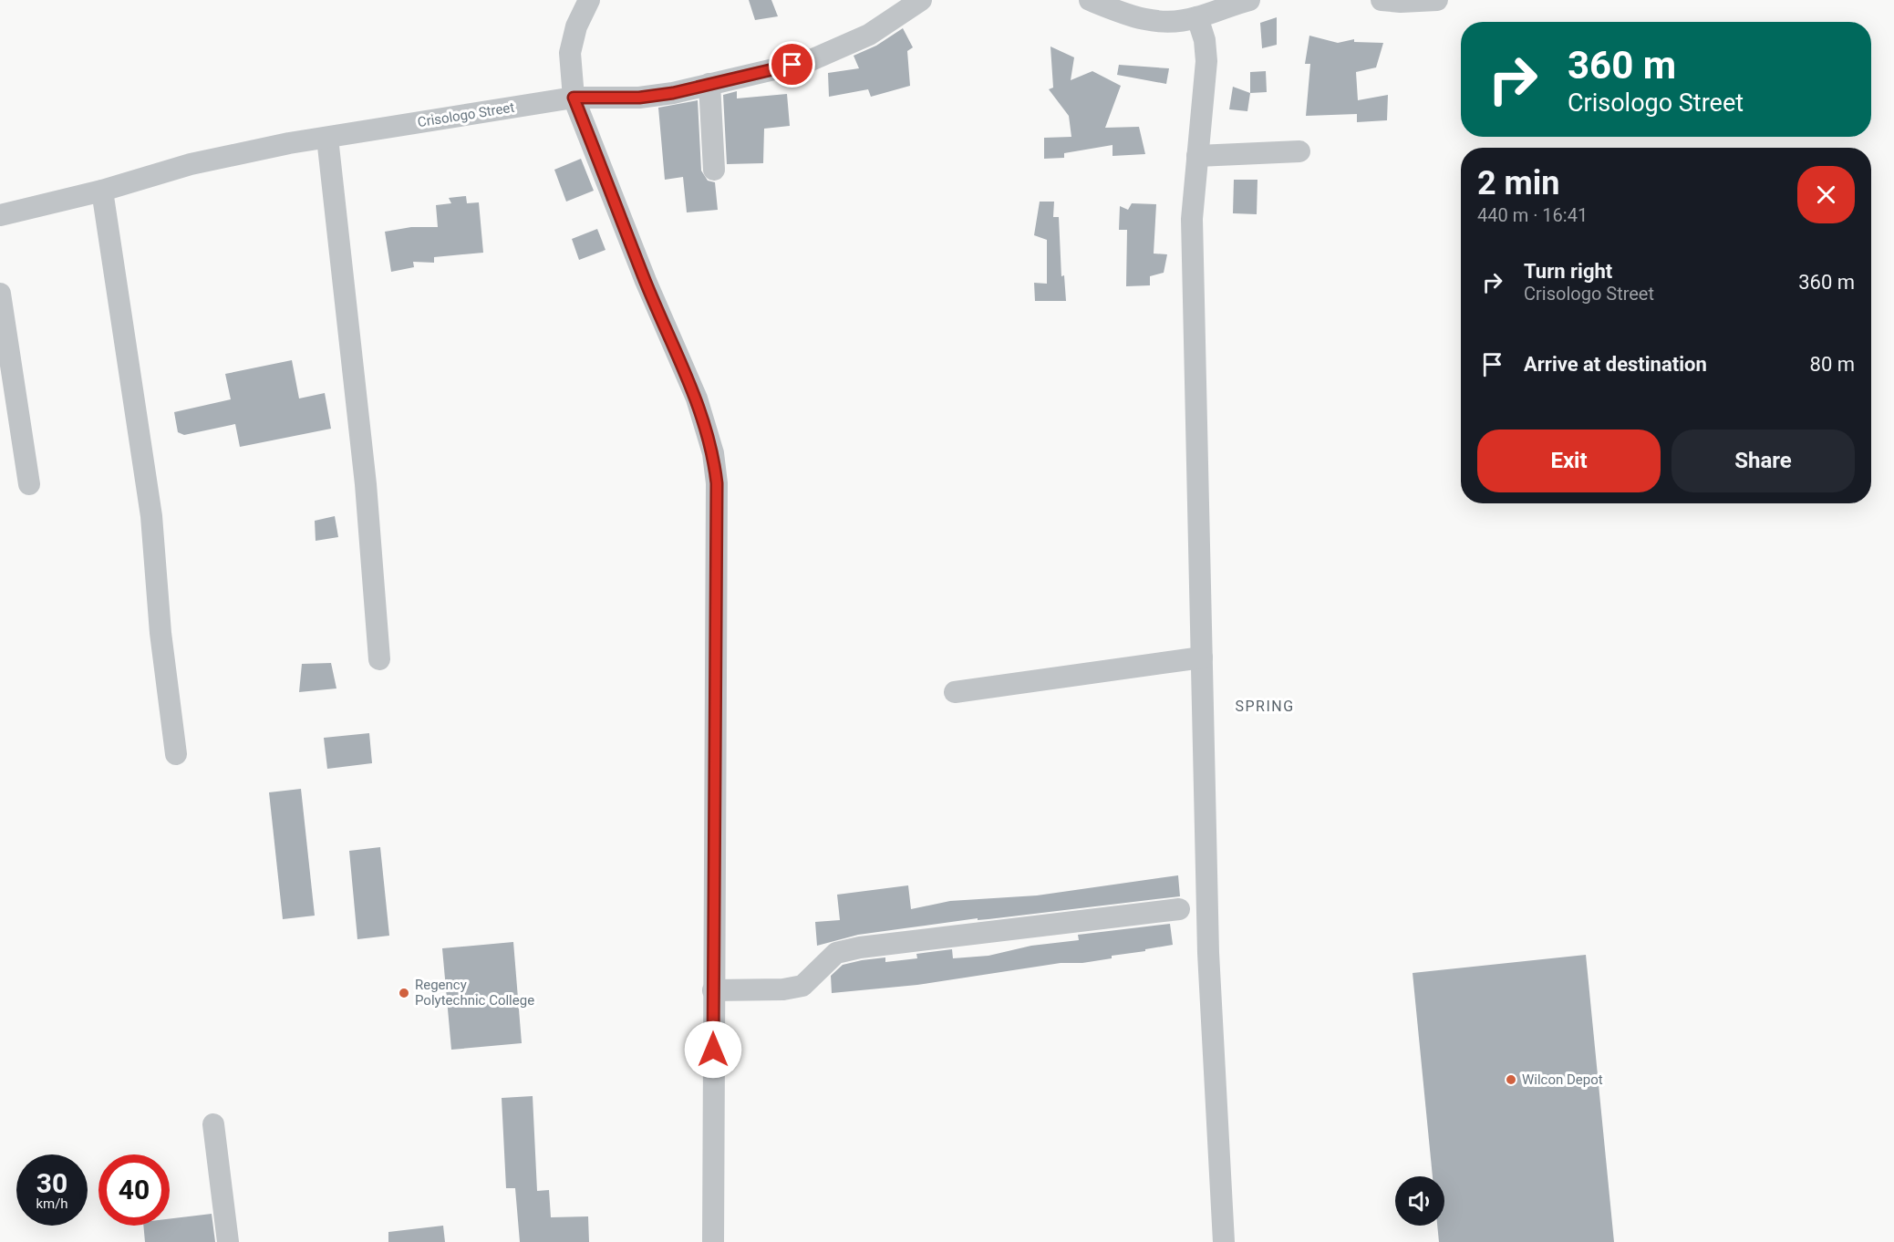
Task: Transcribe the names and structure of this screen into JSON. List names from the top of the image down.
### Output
{
  "streets": {
    "street": ["Crisologo Street"]
  },
  "districts": ["SPRING"],
  "places": ["Regency Polytechnic College", "Wilcon Depot"],
  "page": {
    "turn": ["360 m", "Crisologo Street"],
    "heading": ["2 min", "440 m · 16:41"],
    "list": [
      {
        "name": "Turn right",
        "note": "Crisologo Street",
        "value": "360 m"
      },
      {
        "name": "Arrive at destination",
        "value": "80 m"
      }
    ],
    "buttons": ["Exit", "Share"],
    "speed": "30 km/h",
    "limit": "40"
  }
}
